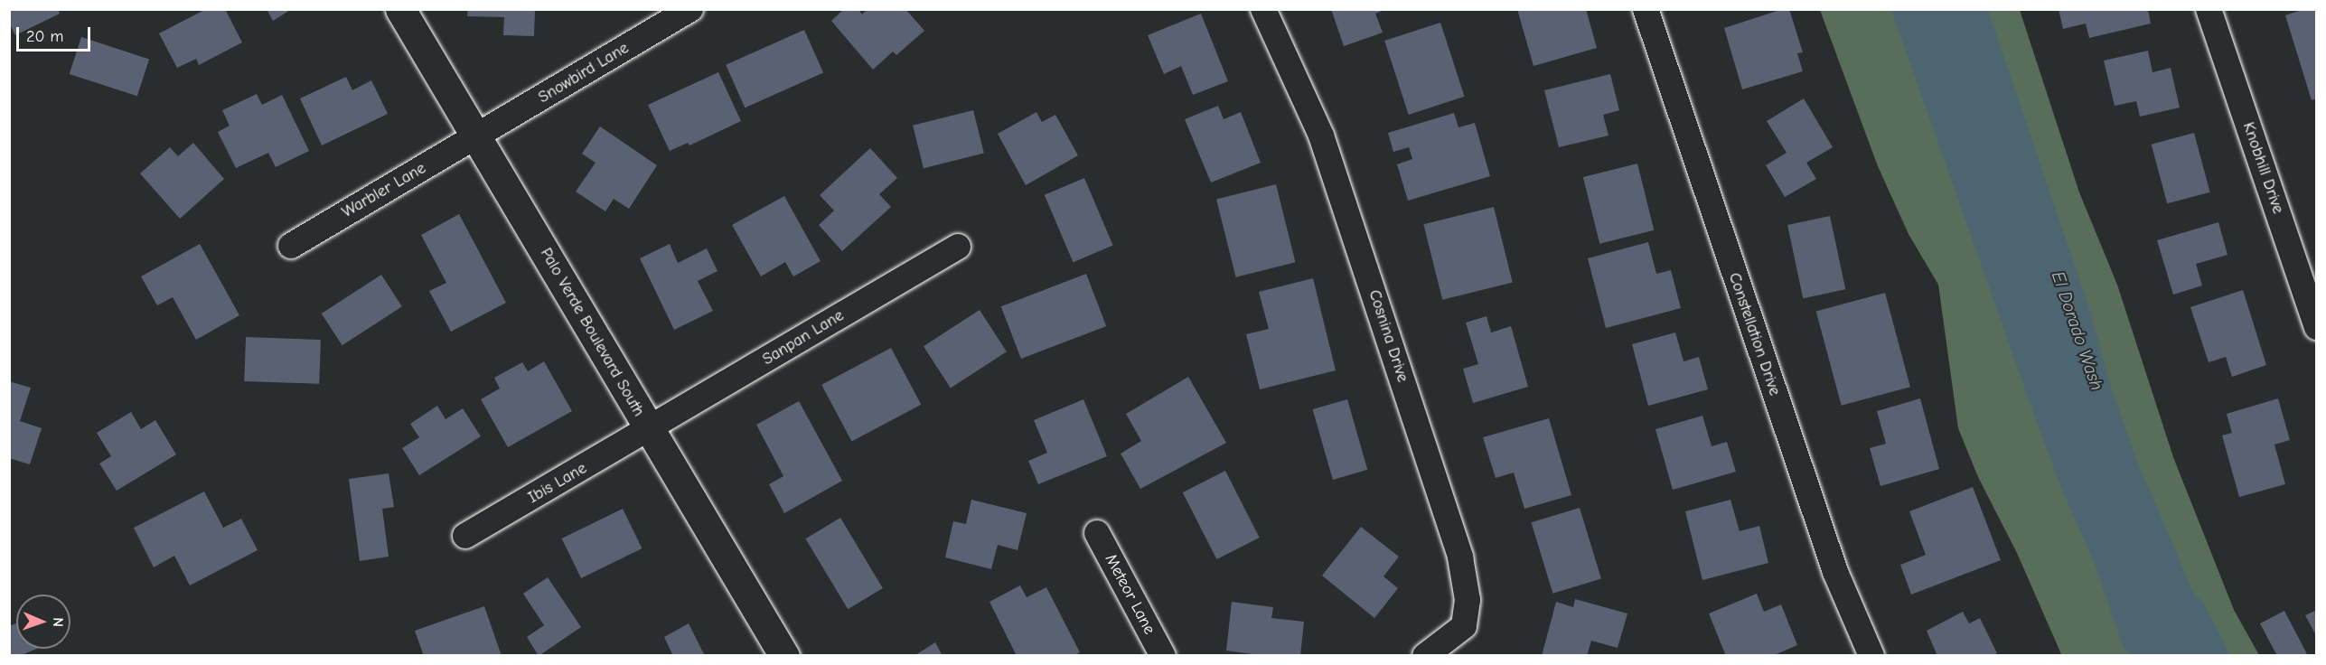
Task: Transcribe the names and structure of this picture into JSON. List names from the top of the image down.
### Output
{
  "streets": {
    "main road": ["Palo Verde Boulevard South"],
    "street": [
      "Snowbird Lane",
      "Knobhill Drive",
      "Warbler Lane",
      "Constellation Drive",
      "Cosnina Drive",
      "Sanpan Lane",
      "Ibis Lane",
      "Meteor Lane"
    ]
  },
  "crossings": [
    ["Snowbird Lane", "Warbler Lane"],
    ["Snowbird Lane", "Palo Verde Boulevard South"],
    ["Warbler Lane", "Palo Verde Boulevard South"],
    ["Palo Verde Boulevard South", "Sanpan Lane"],
    ["Palo Verde Boulevard South", "Ibis Lane"],
    ["Sanpan Lane", "Ibis Lane"]
  ],
  "water": ["El Dorado Wash"],
  "scale_bar": "20 m",
  "north": "right"
}
